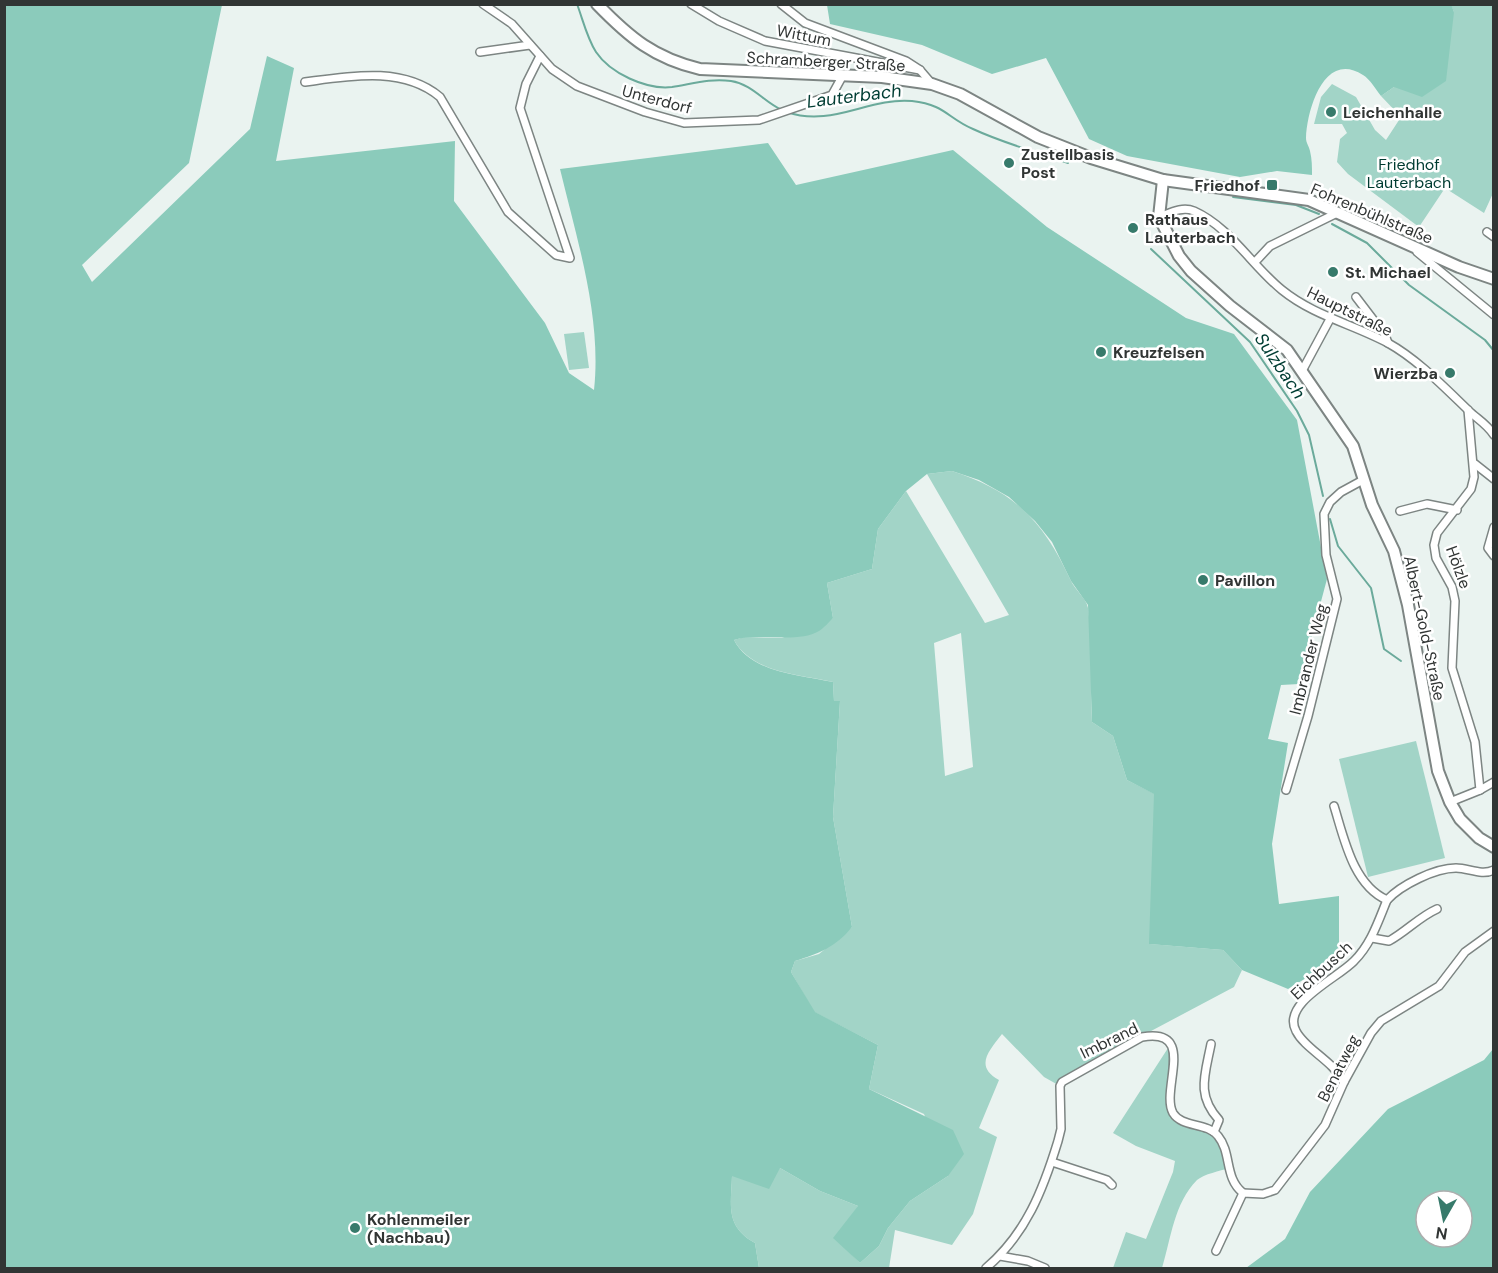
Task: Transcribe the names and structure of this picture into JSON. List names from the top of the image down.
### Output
{
  "streets": {
    "main road": ["Schramberger Straße", "Fohrenbühlstraße", "Albert-Gold-Straße"],
    "street": [
      "Wittum",
      "Unterdorf",
      "Hauptstraße",
      "Hölzle",
      "Imbrander Weg",
      "Eichbusch",
      "Imbrand",
      "Benatweg"
    ]
  },
  "crossings": [
    ["Schramberger Straße", "Unterdorf"],
    ["Schramberger Straße", "Fohrenbühlstraße"],
    ["Schramberger Straße", "Albert-Gold-Straße"],
    ["Fohrenbühlstraße", "Albert-Gold-Straße"],
    ["Hauptstraße", "Hölzle"],
    ["Hauptstraße", "Albert-Gold-Straße"],
    ["Albert-Gold-Straße", "Imbrander Weg"],
    ["Eichbusch", "Benatweg"]
  ],
  "water": ["Lauterbach", "Sulzbach"],
  "parks": ["Friedhof Lauterbach"],
  "places": {
    "other": [
      "Leichenhalle",
      "Zustellbasis Post",
      "Rathaus Lauterbach",
      "St. Michael",
      "Kreuzfelsen",
      "Wierzba",
      "Pavillon",
      "Kohlenmeiler (Nachbau)"
    ],
    "transit": ["Friedhof"]
  },
  "north": "bottom"
}
